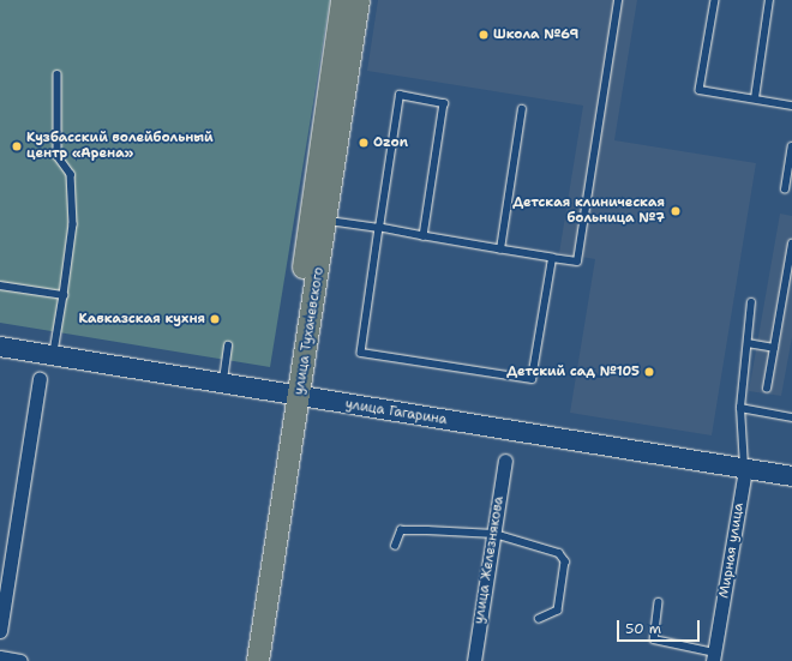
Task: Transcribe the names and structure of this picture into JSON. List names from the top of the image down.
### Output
{
  "streets": {
    "main road": ["улица Тухачевского"],
    "street": ["улица Гагарина", "Мирная улица", "улица Железнякова"]
  },
  "crossings": [
    ["улица Тухачевского", "улица Гагарина"],
    ["улица Гагарина", "Мирная улица"]
  ],
  "places": [
    "Школа №69",
    "Ozon",
    "Кузбасский волейбольный центр «Арена»",
    "Детская клиническая больница №7",
    "Кавказская кухня",
    "Детский сад №105"
  ],
  "scale_bar": "50 m"
}
